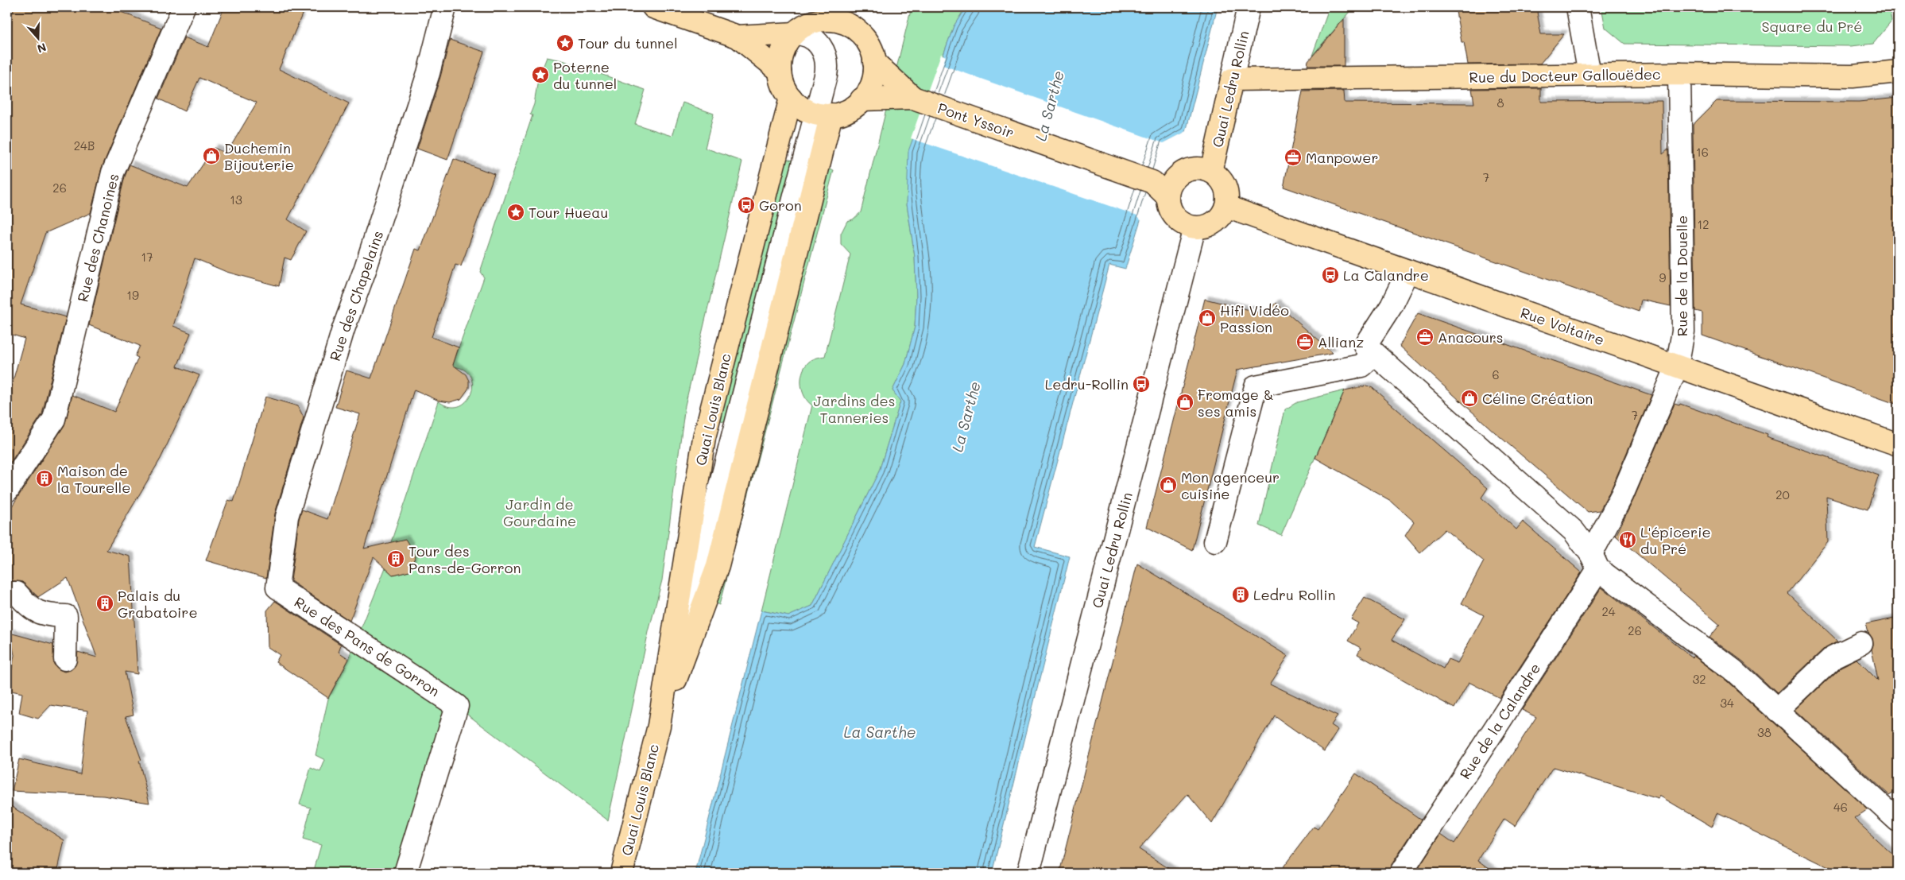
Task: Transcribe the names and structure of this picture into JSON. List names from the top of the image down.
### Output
{
  "streets": {
    "main road": [
      "Rue du Docteur Gallouëdec",
      "Quai Ledru Rollin",
      "Pont Yssoir",
      "Rue Voltaire",
      "Quai Louis Blanc"
    ],
    "street": [
      "Rue des Chanoines",
      "Rue de la Douelle",
      "Rue des Chapelains",
      "Rue des Pans de Gorron",
      "Rue de la Calandre"
    ]
  },
  "crossings": [
    ["Rue du Docteur Gallouëdec", "Quai Ledru Rollin"],
    ["Rue du Docteur Gallouëdec", "Rue de la Douelle"],
    ["Quai Ledru Rollin", "Pont Yssoir"],
    ["Quai Ledru Rollin", "Rue Voltaire"],
    ["Pont Yssoir", "Rue Voltaire"],
    ["Rue de la Douelle", "Rue Voltaire"],
    ["Rue de la Douelle", "Rue de la Calandre"],
    ["Rue des Chapelains", "Rue des Pans de Gorron"]
  ],
  "water": ["La Sarthe"],
  "parks": ["Square du Pré", "Jardins des Tanneries", "Jardin de Gourdaine"],
  "places": {
    "place": ["Tour du tunnel", "Poterne du tunnel", "Tour Hueau"],
    "shop": [
      "Duchemin Bijouterie",
      "Hifi Vidéo Passion",
      "Céline Création",
      "Fromage & ses amis",
      "Mon agenceur cuisine"
    ],
    "office": ["Manpower", "Anacours", "Allianz"],
    "bus stop": ["Goron", "La Calandre", "Ledru-Rollin"],
    "building": [
      "Maison de la Tourelle",
      "Tour des Pans-de-Gorron",
      "Ledru Rollin",
      "Palais du Grabatoire"
    ],
    "restaurant": ["L'épicerie du Pré"]
  },
  "house_numbers": [
    "8",
    "24B",
    "16",
    "7",
    "26",
    "13",
    "12",
    "17",
    "9",
    "19",
    "6",
    "7",
    "20",
    "24",
    "26",
    "32",
    "34",
    "38",
    "46"
  ],
  "north": "bottom"
}
